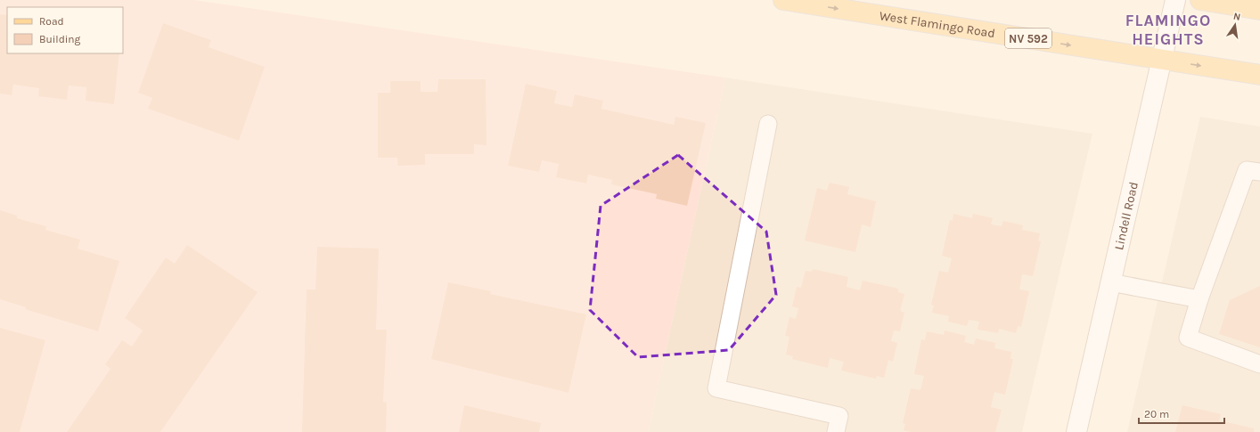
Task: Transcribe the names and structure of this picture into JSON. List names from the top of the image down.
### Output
{
  "streets": {
    "main road": ["West Flamingo Road", "NV 592"],
    "street": ["Lindell Road"]
  },
  "crossings": [
    ["West Flamingo Road", "Lindell Road"]
  ],
  "one_way": ["West Flamingo Road"],
  "districts": ["FLAMINGO HEIGHTS"],
  "legend": ["Road", "Building"],
  "scale_bar": "20 m",
  "north": "top"
}
